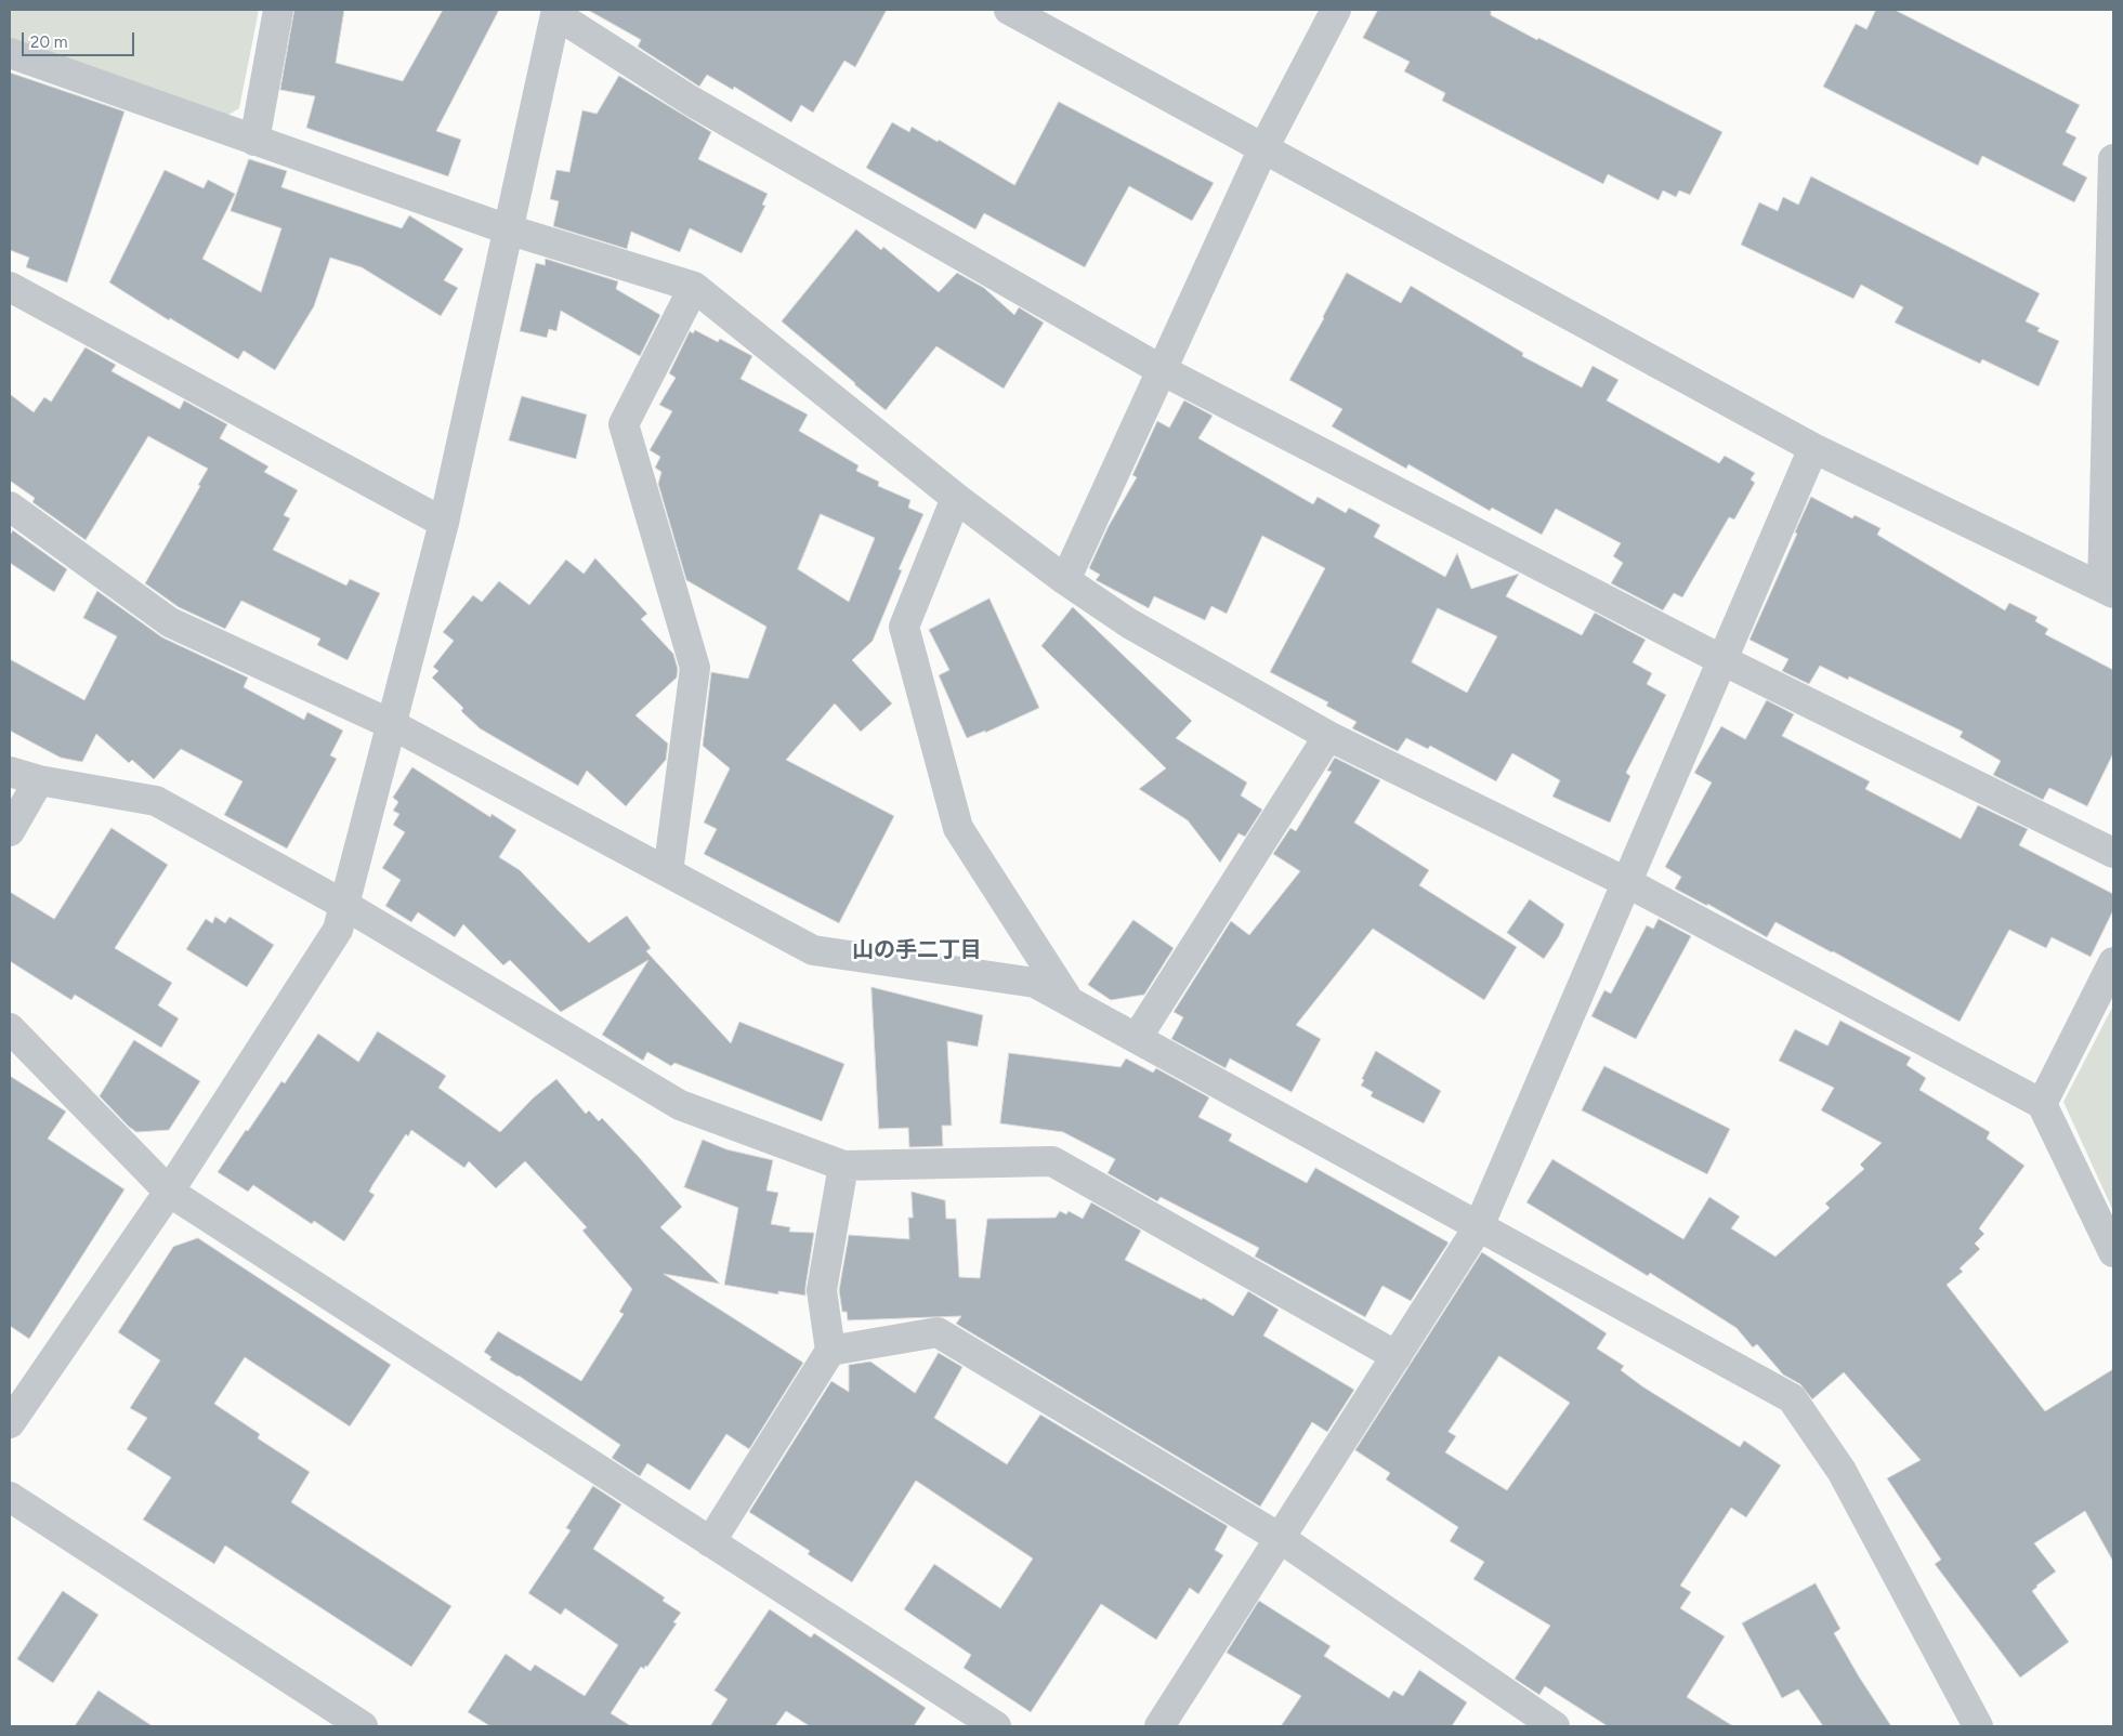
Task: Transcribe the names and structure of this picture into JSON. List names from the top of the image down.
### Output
{
  "districts": ["山の手二丁目"],
  "scale_bar": "20 m"
}
